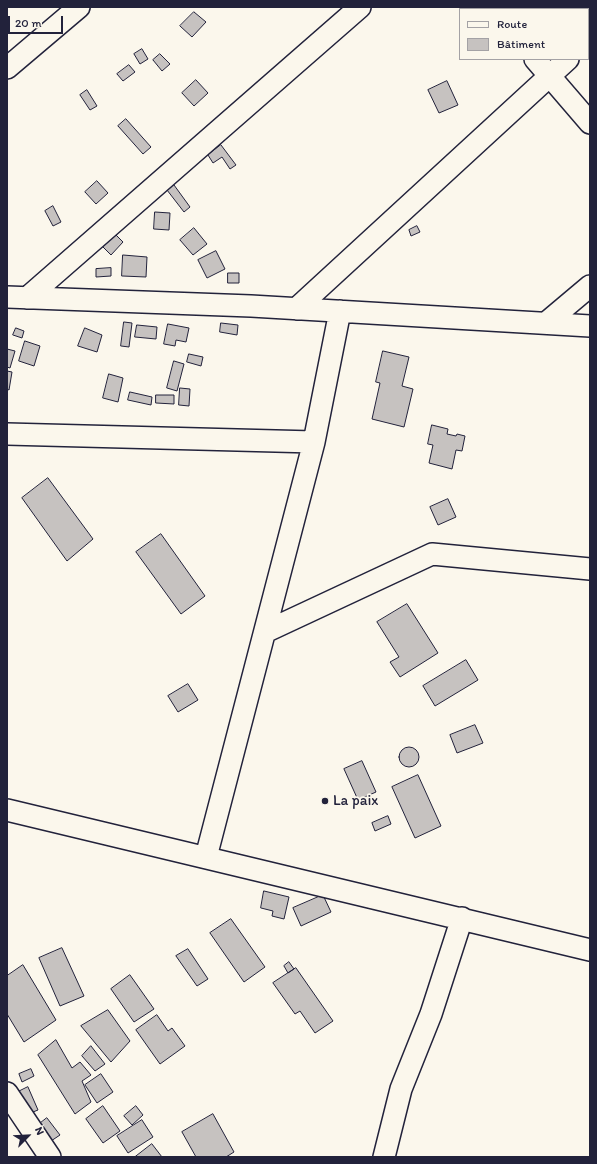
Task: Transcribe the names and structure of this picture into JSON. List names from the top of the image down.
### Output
{
  "places": ["La paix"],
  "legend": ["Route", "Bâtiment"],
  "scale_bar": "20 m",
  "north": "top right"
}
